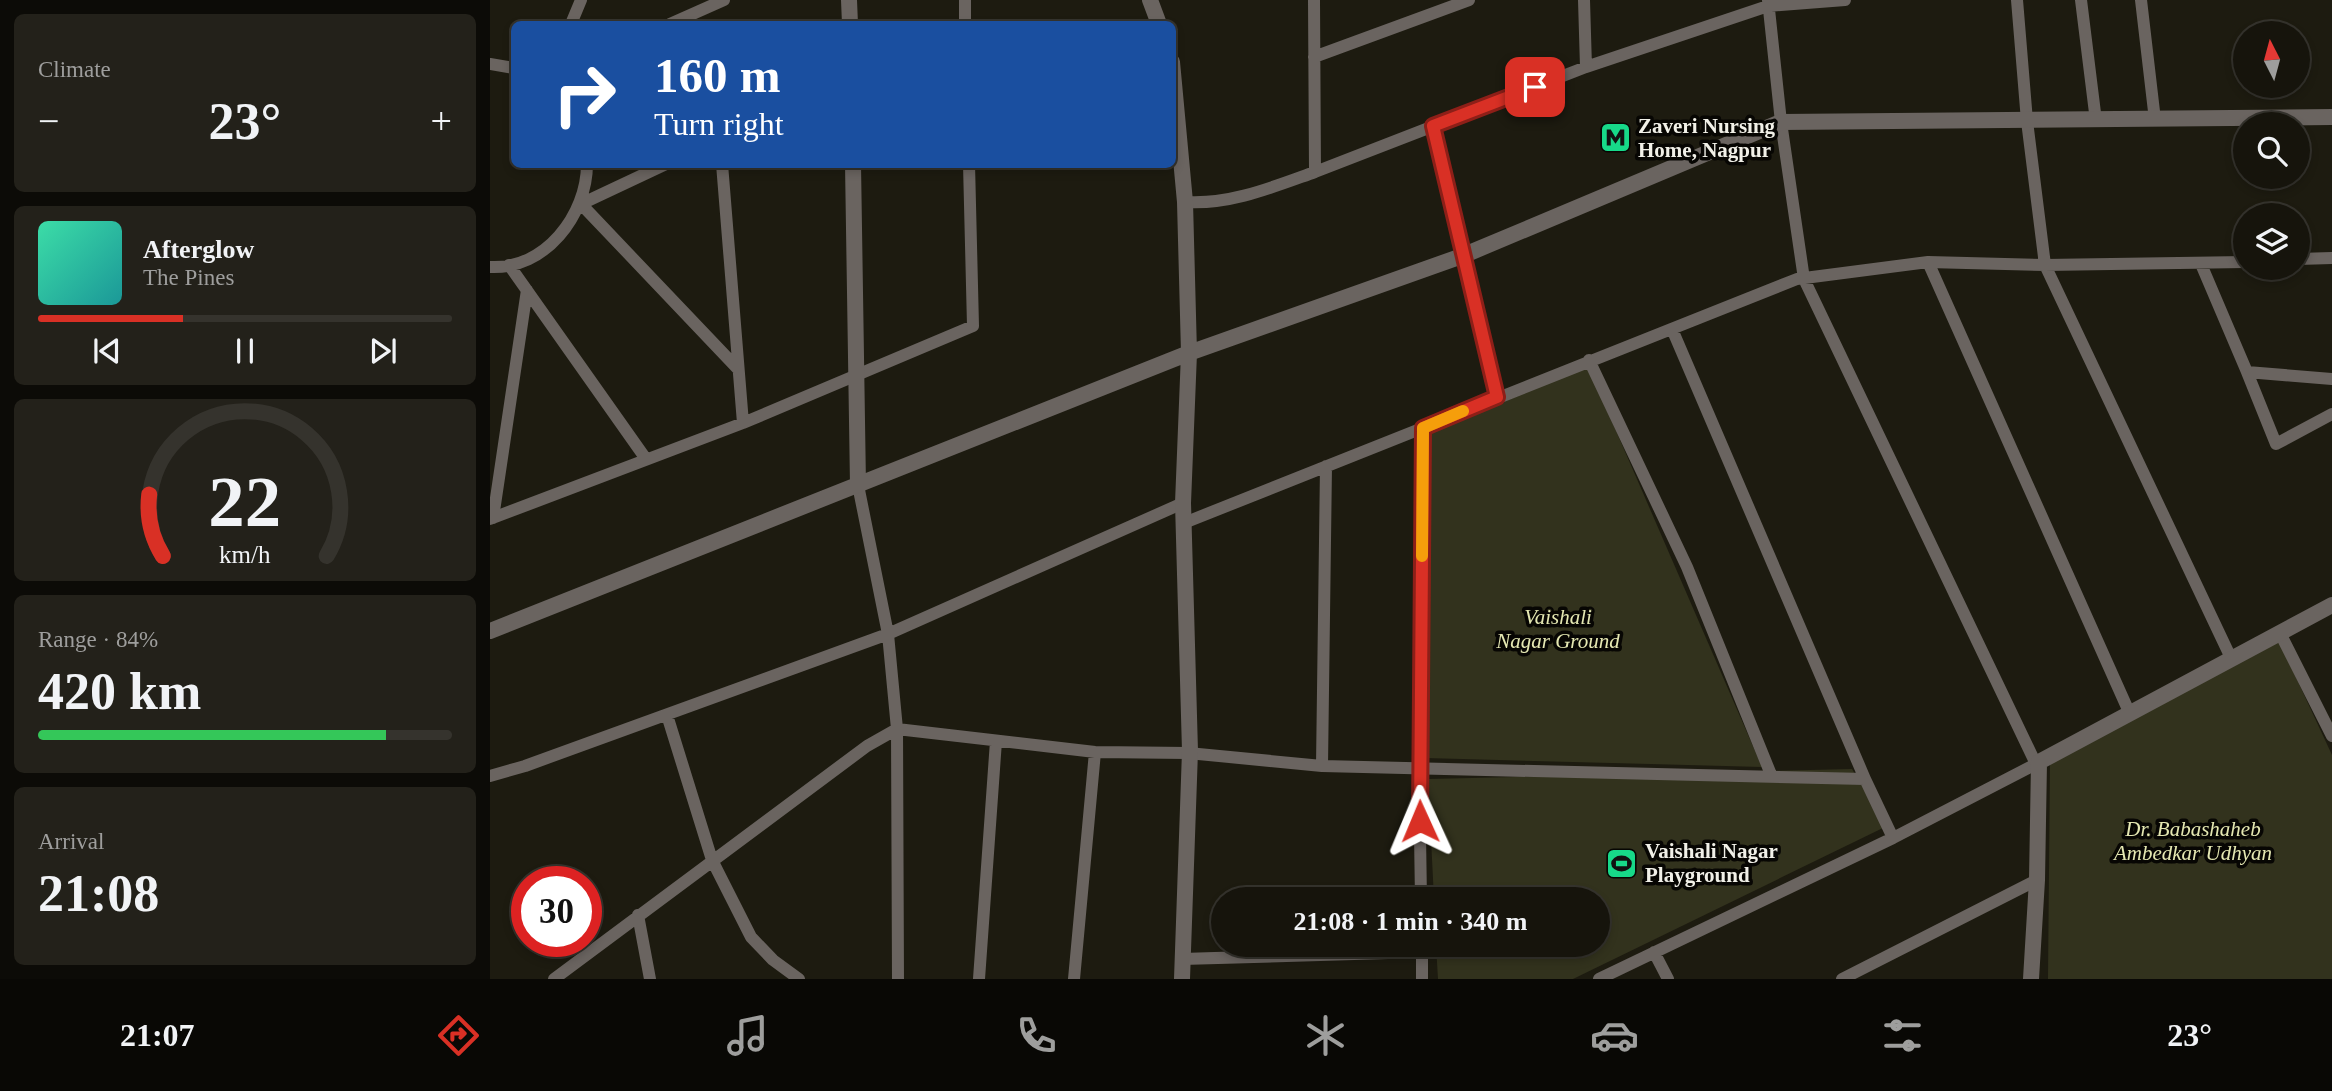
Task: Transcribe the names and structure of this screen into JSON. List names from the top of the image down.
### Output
{
  "parks": ["Vaishali Nagar Ground", "Dr. Babashaheb Ambedkar Udhyan"],
  "places": {
    "metro station": ["Zaveri Nursing Home, Nagpur"],
    "sports": ["Vaishali Nagar Playground"]
  },
  "north": "top",
  "page": {
    "tile": [
      "Climate",
      ["Range · 84%", "420 km"],
      ["Arrival", "21:08"]
    ],
    "turn": ["160 m", "Turn right"],
    "heat": ["−", "23°", "+"],
    "song": ["Afterglow", "The Pines"],
    "limit": "30",
    "trip": "21:08 · 1 min · 340 m",
    "tabs": ["21:07", "23°"],
    "gauge": ["22", "km/h"]
  }
}
